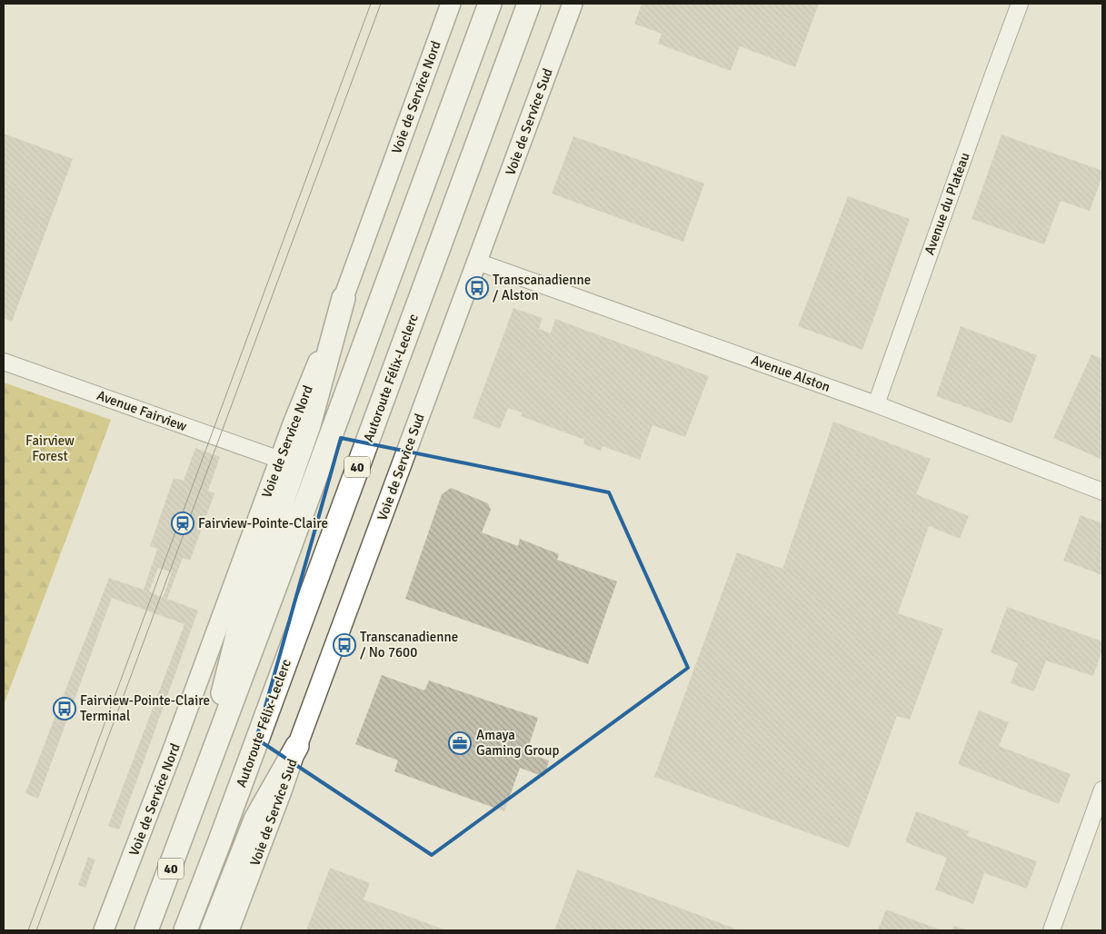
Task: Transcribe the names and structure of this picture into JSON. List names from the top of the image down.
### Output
{
  "streets": {
    "highway": ["Autoroute Félix-Leclerc", "40"],
    "main road": ["Voie de Service Nord", "Voie de Service Sud"],
    "street": ["Avenue du Plateau", "Avenue Alston", "Avenue Fairview"]
  },
  "crossings": [
    ["Voie de Service Nord", "Avenue Fairview"],
    ["Voie de Service Sud", "Avenue Alston"],
    ["Avenue du Plateau", "Avenue Alston"]
  ],
  "parks": ["Fairview Forest"],
  "places": {
    "bus stop": ["Transcanadienne / Alston", "Transcanadienne / No 7600", "Fairview-Pointe-Claire Terminal"],
    "station": ["Fairview-Pointe-Claire"],
    "office": ["Amaya Gaming Group"]
  }
}
